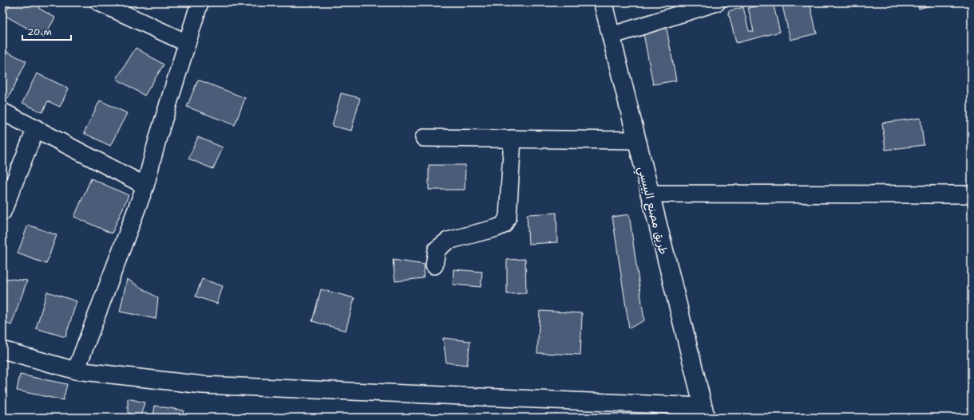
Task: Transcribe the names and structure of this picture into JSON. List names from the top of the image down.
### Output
{
  "streets": {
    "main road": ["طريق مصنع البيبسي"]
  },
  "scale_bar": "20 m"
}
